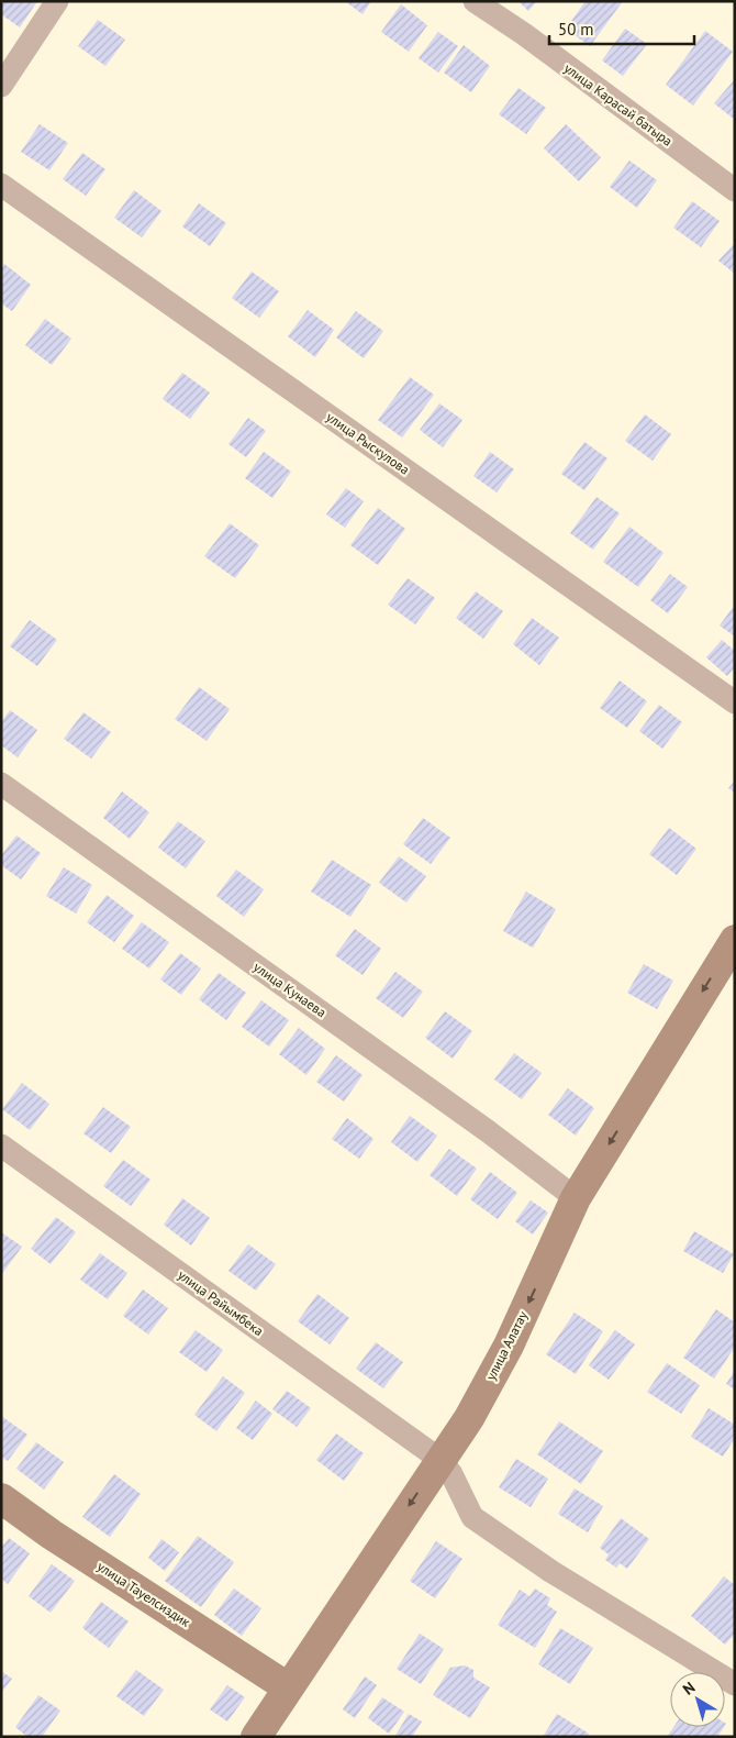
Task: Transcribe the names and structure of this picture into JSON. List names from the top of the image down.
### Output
{
  "streets": {
    "street": [
      "улица Карасай батыра",
      "улица Рыскулова",
      "улица Кунаева",
      "улица Райымбека",
      "улица Алатау",
      "улица Тауелсиздик"
    ]
  },
  "crossings": [
    ["улица Кунаева", "улица Алатау"],
    ["улица Райымбека", "улица Алатау"],
    ["улица Алатау", "улица Тауелсиздик"]
  ],
  "one_way": ["улица Алатау"],
  "scale_bar": "50 m",
  "north": "top left"
}
